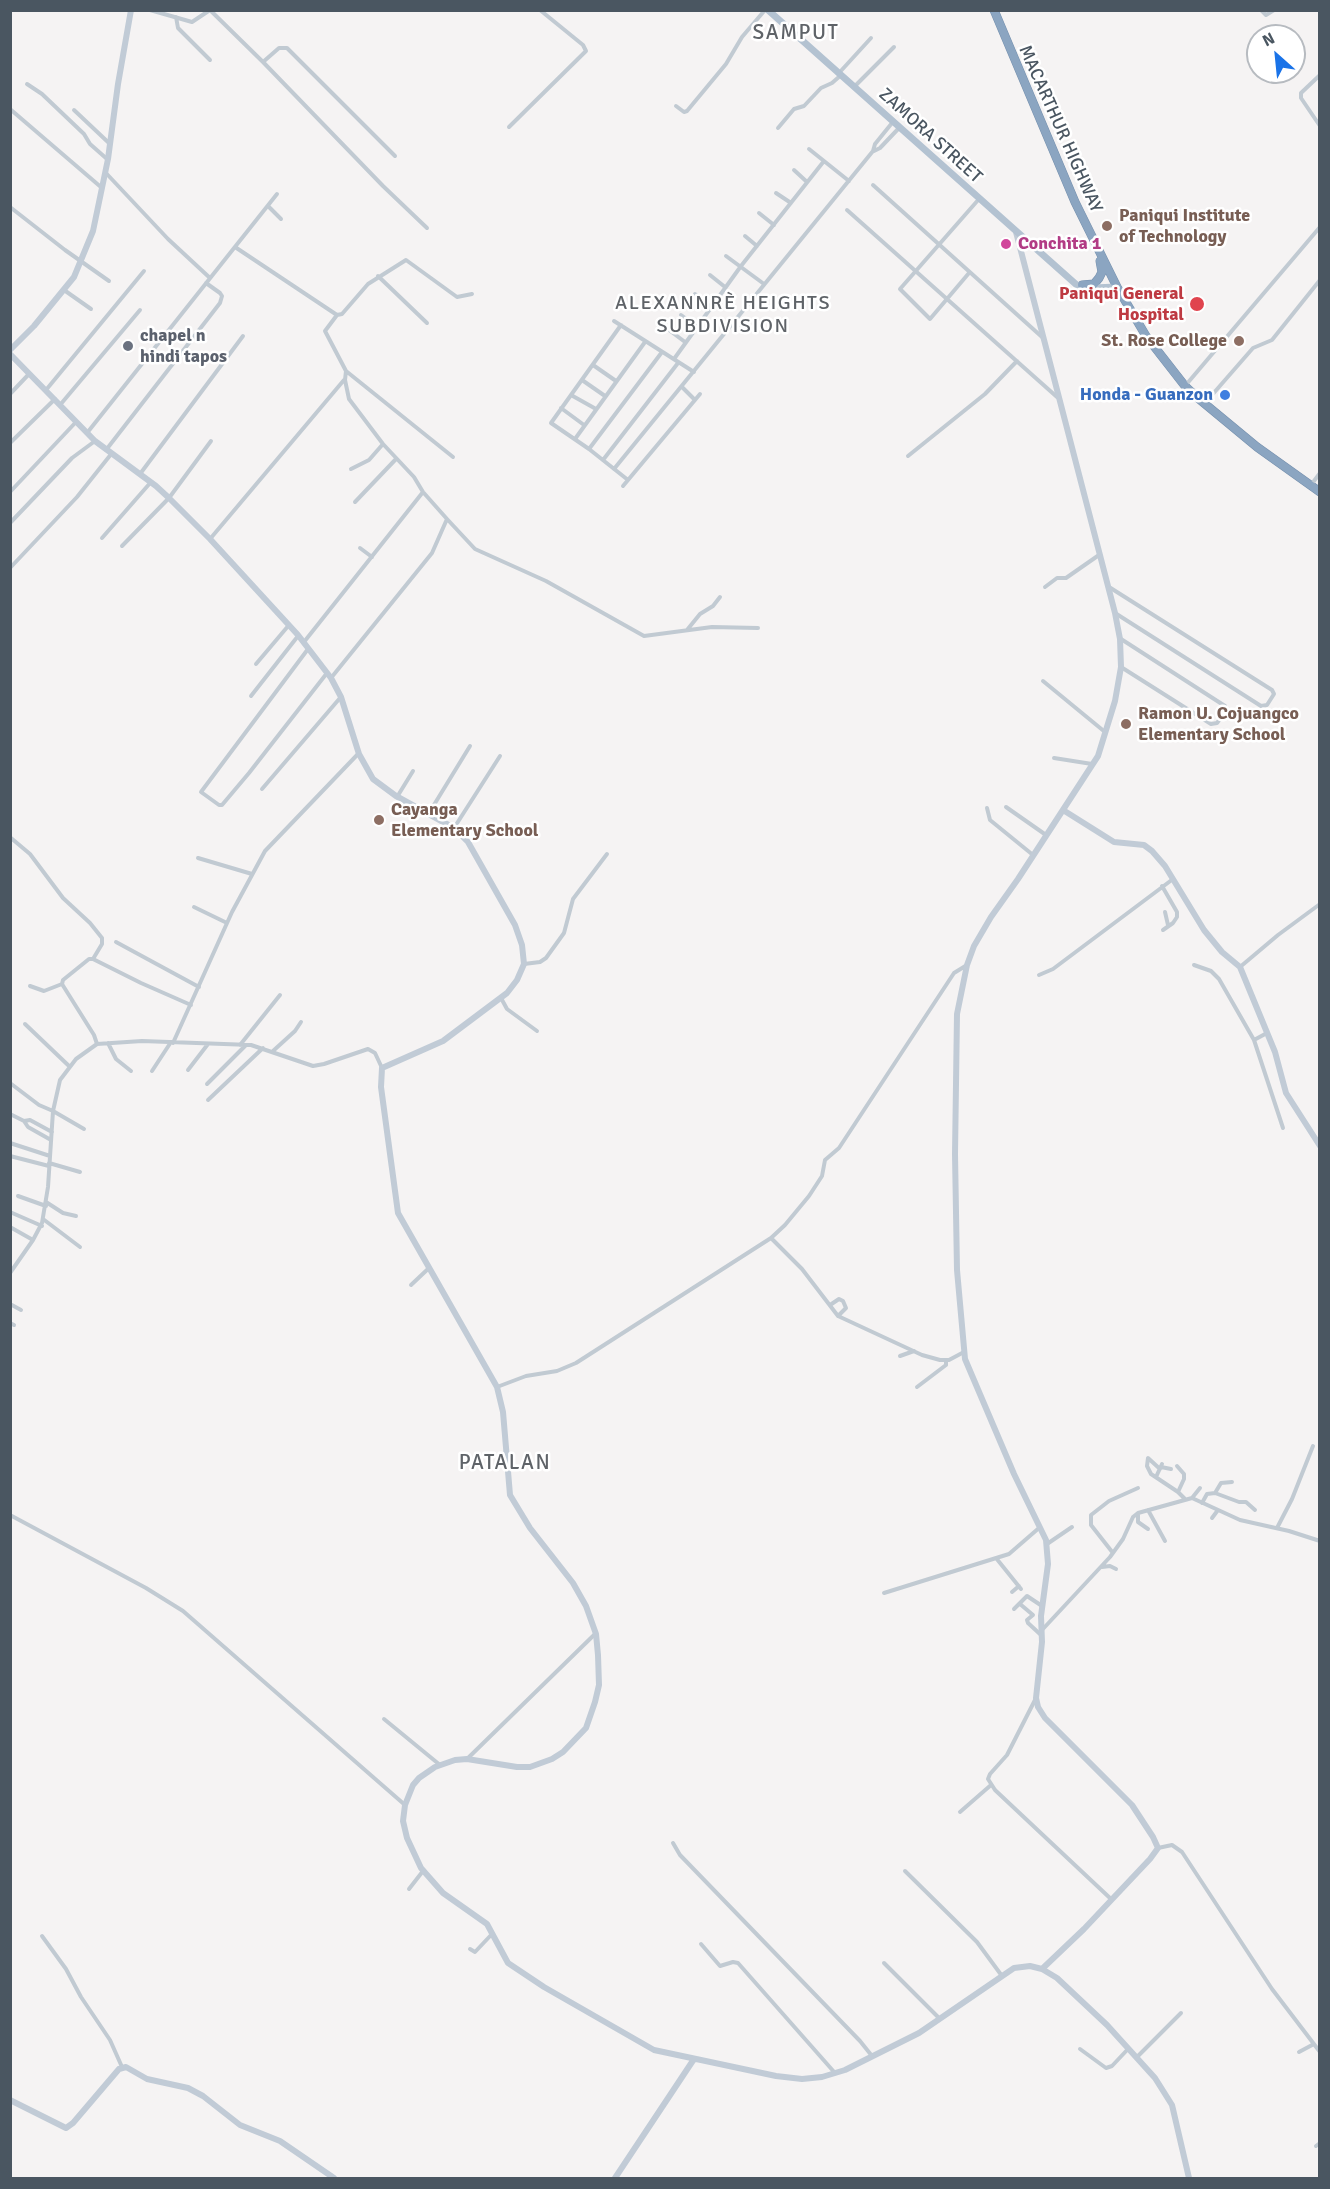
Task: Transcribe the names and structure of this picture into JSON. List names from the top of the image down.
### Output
{
  "streets": {
    "highway": ["MACARTHUR HIGHWAY"],
    "main road": ["ZAMORA STREET"]
  },
  "crossings": [
    ["MACARTHUR HIGHWAY", "ZAMORA STREET"]
  ],
  "districts": ["SAMPUT", "ALEXANNRÈ HEIGHTS SUBDIVISION", "PATALAN"],
  "places": [
    "Paniqui Institute of Technology",
    "Conchita 1",
    "Paniqui General Hospital",
    "St. Rose College",
    "chapel n hindi tapos",
    "Honda - Guanzon",
    "Ramon U. Cojuangco Elementary School",
    "Cayanga Elementary School"
  ],
  "north": "top left"
}
